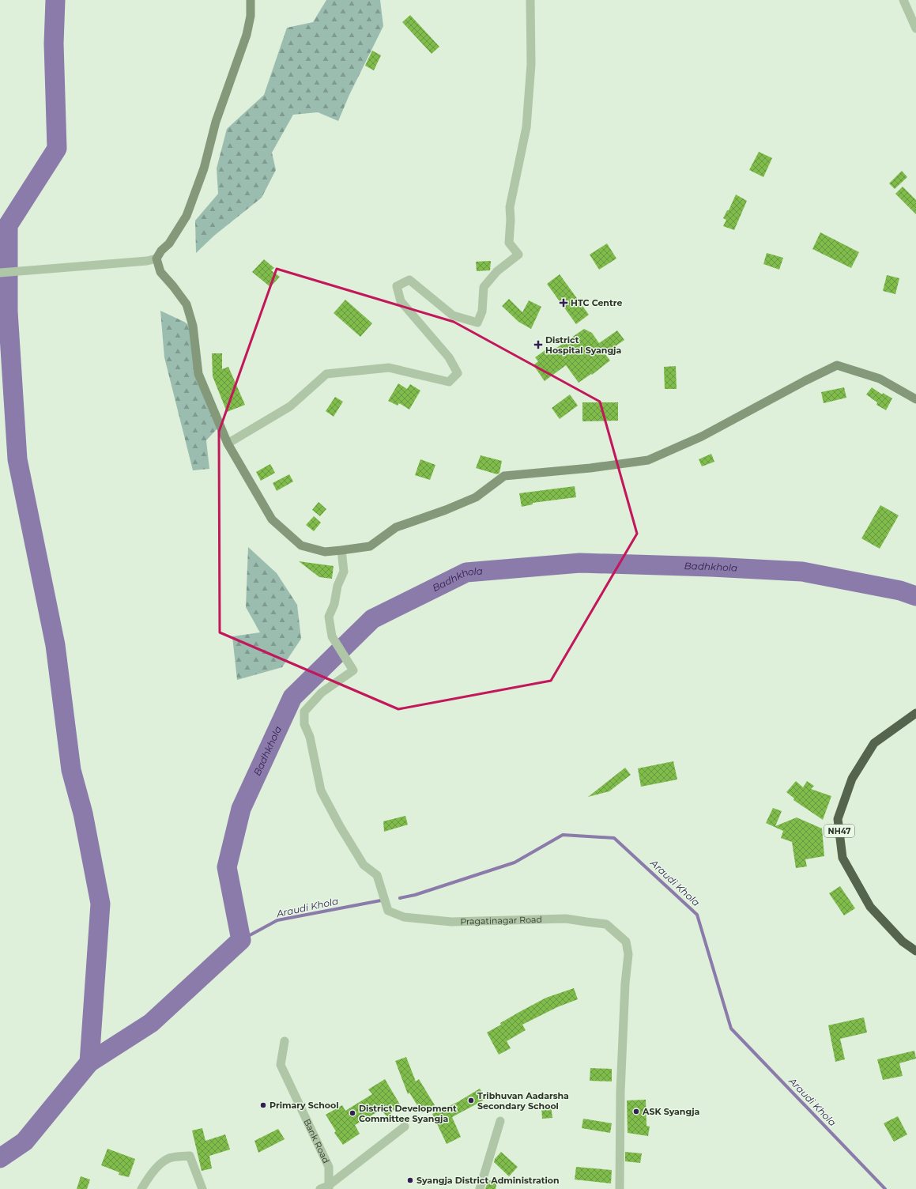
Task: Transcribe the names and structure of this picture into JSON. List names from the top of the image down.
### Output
{
  "streets": {
    "highway": ["NH47"],
    "street": ["Pragatinagar Road", "Bank Road"]
  },
  "water": ["Badhkhola", "Araudi Khola"],
  "places": {
    "health": ["HTC Centre", "District Hospital Syangja"],
    "other": [
      "Tribhuvan Aadarsha Secondary School",
      "Primary School",
      "ASK Syangja",
      "District Development Committee Syangja",
      "Syangja District Administration"
    ]
  }
}
